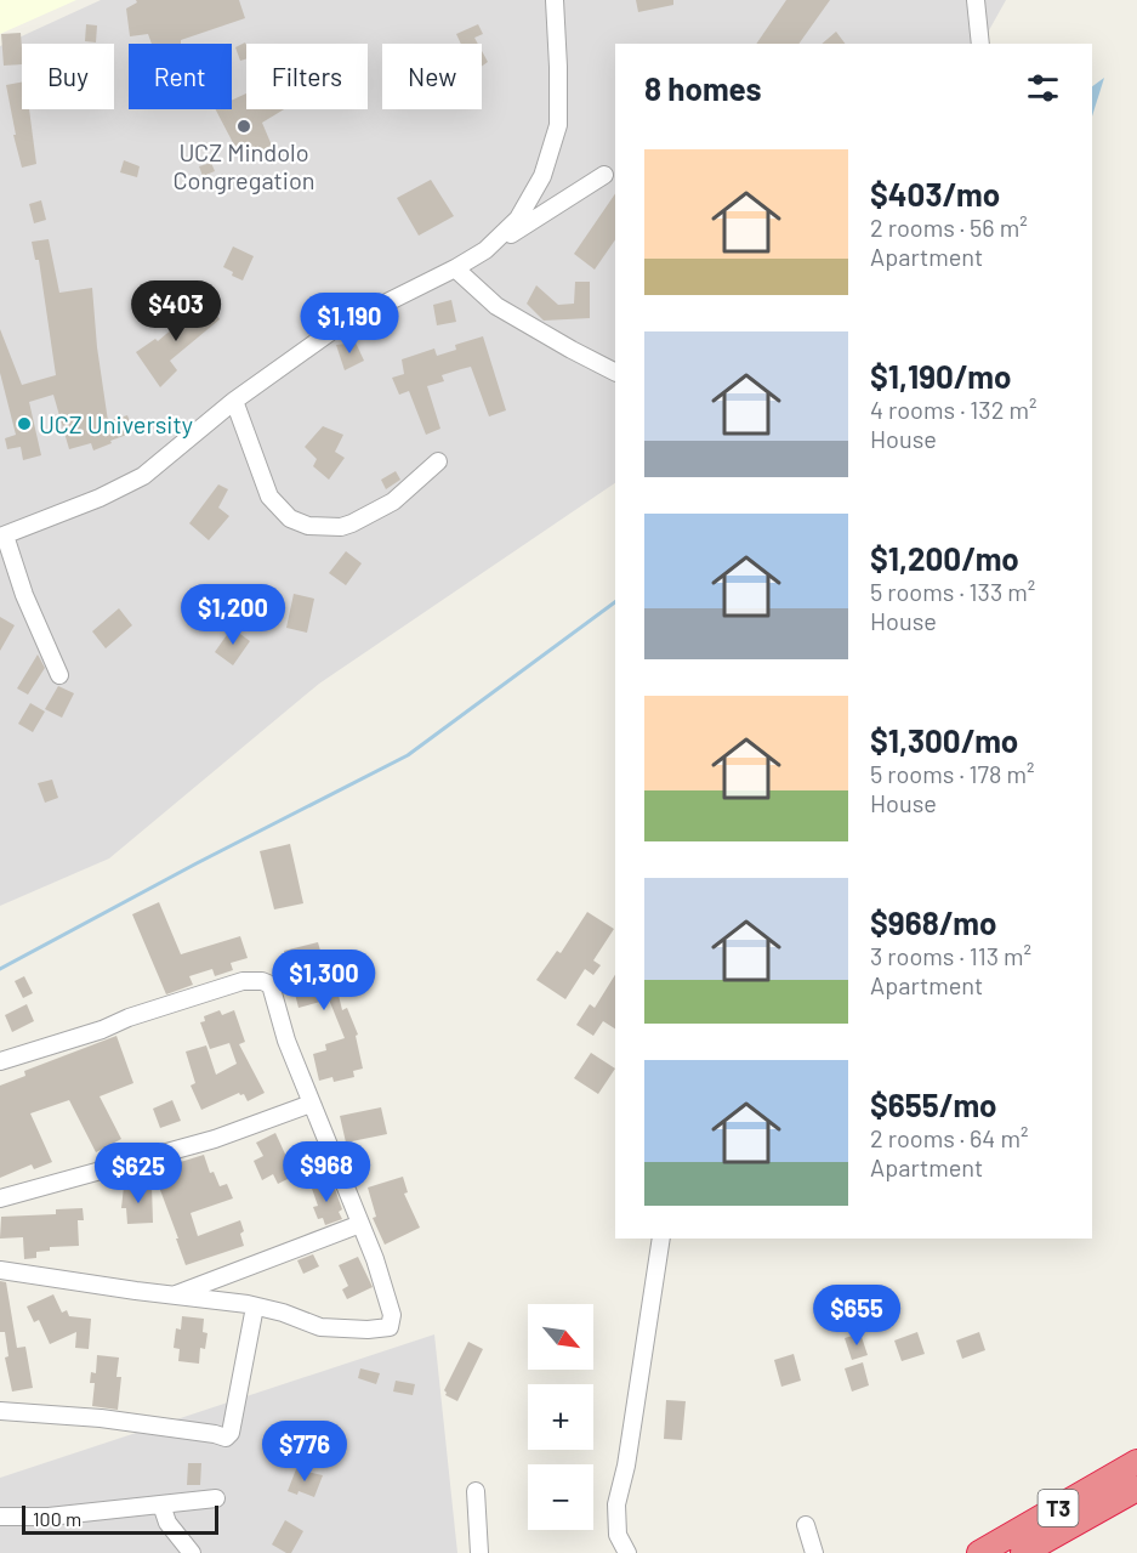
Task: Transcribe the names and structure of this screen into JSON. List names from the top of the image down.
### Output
{
  "streets": {
    "highway": ["T3"]
  },
  "places": ["UCZ Mindolo Congregation", "UCZ University"],
  "scale_bar": "100 m",
  "north": "bottom right",
  "page": {
    "chip": [
      "Buy",
      "Rent",
      "Filters",
      "New"
    ],
    "heading": "8 homes",
    "list": [
      {
        "name": "$403/mo",
        "note": "2 rooms · 56 m² · Apartment"
      },
      {
        "name": "$1,190/mo",
        "note": "4 rooms · 132 m² · House"
      },
      {
        "name": "$1,200/mo",
        "note": "5 rooms · 133 m² · House"
      },
      {
        "name": "$1,300/mo",
        "note": "5 rooms · 178 m² · House"
      },
      {
        "name": "$968/mo",
        "note": "3 rooms · 113 m² · Apartment"
      },
      {
        "name": "$655/mo",
        "note": "2 rooms · 64 m² · Apartment"
      }
    ],
    "price": [
      "$403",
      "$1,190",
      "$1,200",
      "$1,300",
      "$968",
      "$625",
      "$655",
      "$776"
    ],
    "map_buttons": ["+", "−"],
    "scale": "100 m"
  }
}
